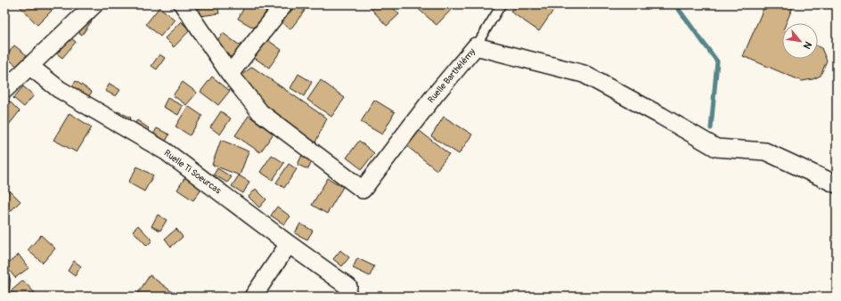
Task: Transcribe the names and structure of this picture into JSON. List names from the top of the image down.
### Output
{
  "streets": {
    "street": ["Ruelle Barthélémy", "Ruelle Ti Soeurcas"]
  },
  "north": "bottom right"
}
